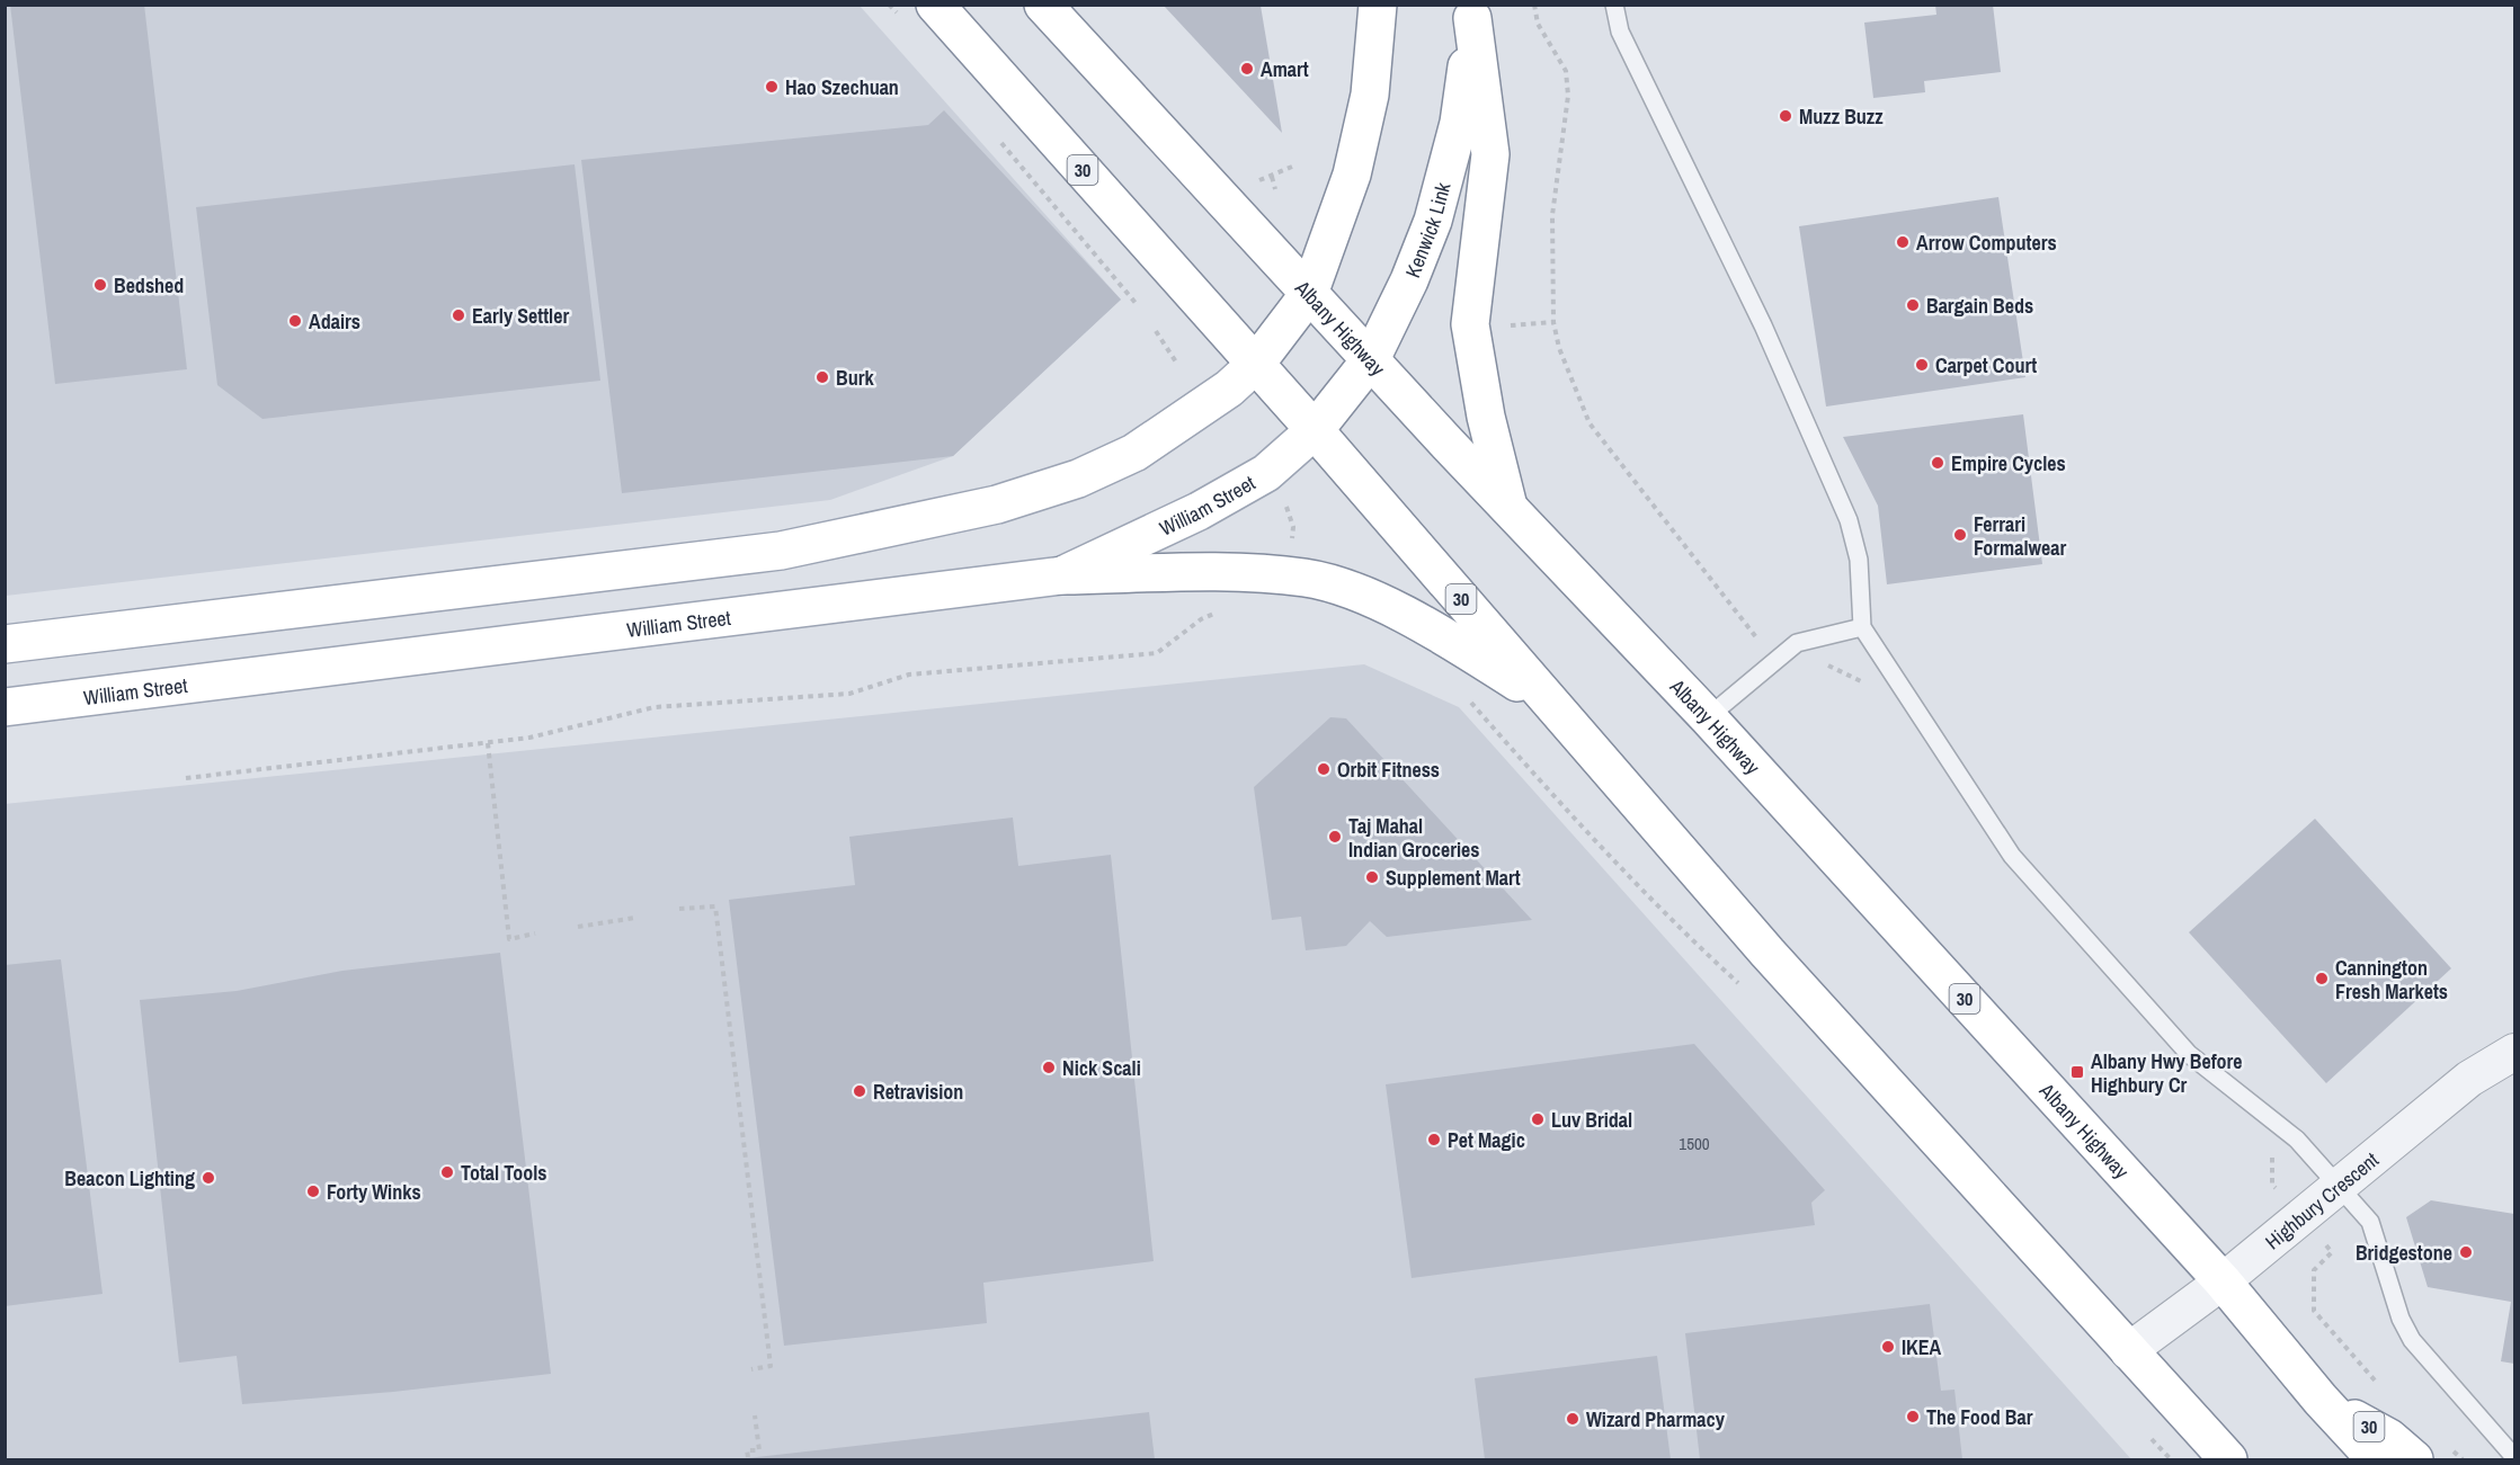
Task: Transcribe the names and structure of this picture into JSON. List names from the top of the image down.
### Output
{
  "streets": {
    "main road": [
      "30",
      "Kenwick Link",
      "Albany Highway",
      "William Street"
    ],
    "street": ["Highbury Crescent"]
  },
  "crossings": [
    ["30", "Kenwick Link"],
    ["30", "Albany Highway"],
    ["30", "William Street"],
    ["30", "Highbury Crescent"],
    ["Kenwick Link", "Albany Highway"],
    ["Kenwick Link", "William Street"],
    ["Albany Highway", "Highbury Crescent"]
  ],
  "places": {
    "other": [
      "Amart",
      "Hao Szechuan",
      "Muzz Buzz",
      "Arrow Computers",
      "Bedshed",
      "Bargain Beds",
      "Early Settler",
      "Adairs",
      "Carpet Court",
      "Burk",
      "Empire Cycles",
      "Ferrari Formalwear",
      "Orbit Fitness",
      "Taj Mahal Indian Groceries",
      "Supplement Mart",
      "Cannington Fresh Markets",
      "Nick Scali",
      "Retravision",
      "Luv Bridal",
      "Pet Magic",
      "Total Tools",
      "Beacon Lighting",
      "Forty Winks",
      "Bridgestone",
      "IKEA",
      "The Food Bar",
      "Wizard Pharmacy"
    ],
    "transit": ["Albany Hwy Before Highbury Cr"]
  },
  "house_numbers": ["1500"]
}
